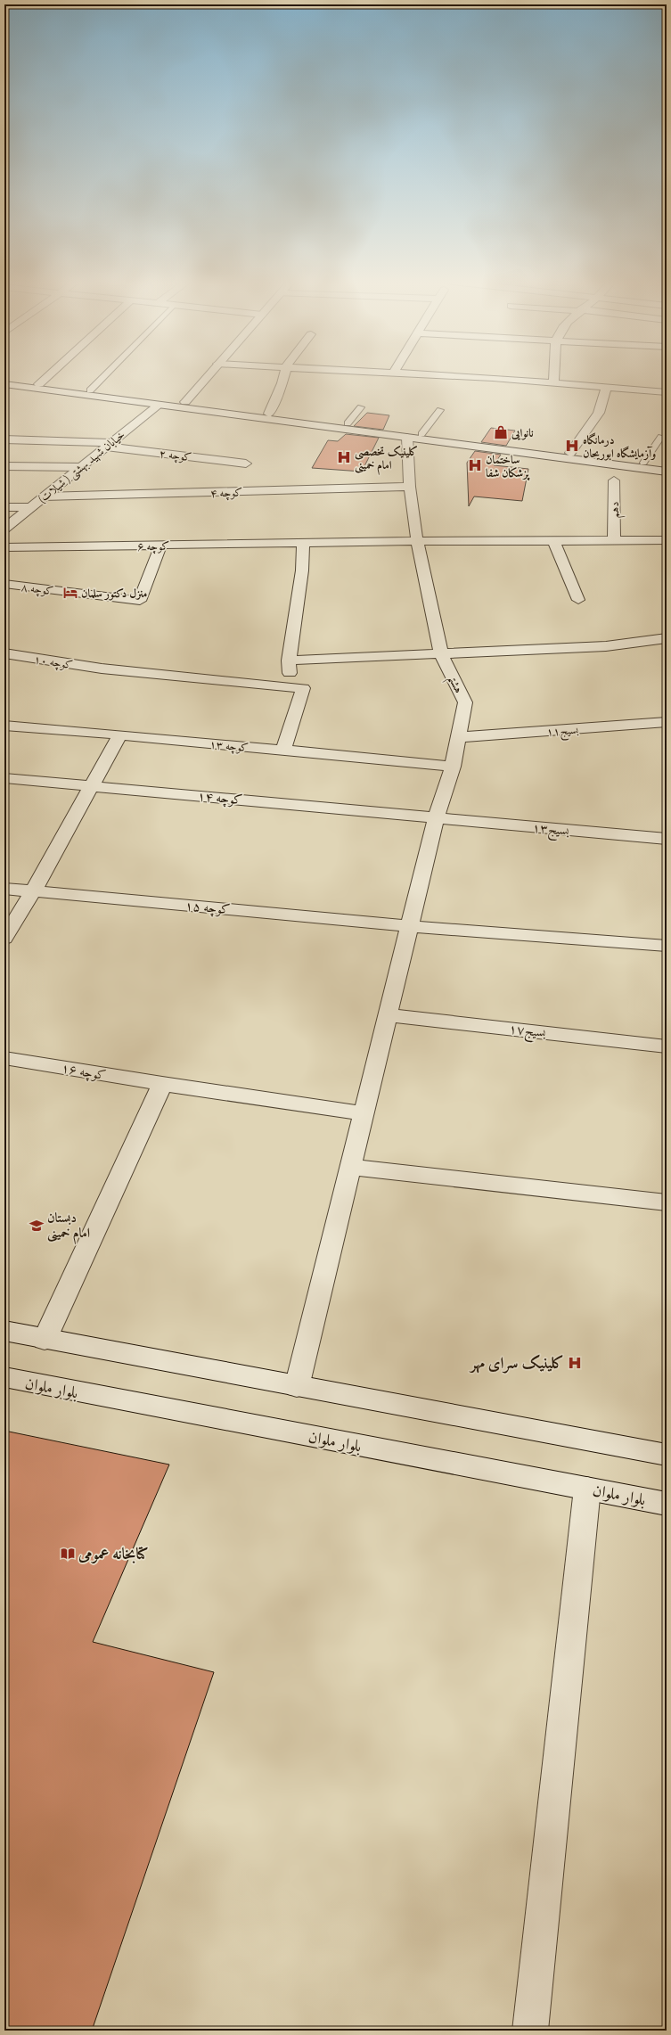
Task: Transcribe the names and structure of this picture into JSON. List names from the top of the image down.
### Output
{
  "streets": {
    "street": [
      "کوچه ۲",
      "خیابان شهید بهشتی ( شیلات)",
      "کوچه ۴",
      "دهم",
      "کوچه ۶",
      "کوچه ۸",
      "کوچه ۱۰",
      "هشتم",
      "بسیج۱۱",
      "کوچه ۱۳",
      "کوچه ۱۴",
      "بسیج۱۳",
      "کوچه ۱۵",
      "بسیج۱۷",
      "کوچه ۱۶",
      "بلوار ملوان"
    ]
  },
  "crossings": [
    ["کوچه ۲", "خیابان شهید بهشتی ( شیلات)"],
    ["خیابان شهید بهشتی ( شیلات)", "کوچه ۴"],
    ["کوچه ۴", "هشتم"],
    ["دهم", "کوچه ۶"],
    ["کوچه ۶", "کوچه ۸"],
    ["کوچه ۶", "هشتم"],
    ["کوچه ۱۰", "کوچه ۱۳"],
    ["هشتم", "بسیج۱۱"],
    ["هشتم", "کوچه ۱۳"],
    ["هشتم", "کوچه ۱۴"],
    ["هشتم", "بسیج۱۳"],
    ["هشتم", "کوچه ۱۵"],
    ["هشتم", "بسیج۱۷"],
    ["هشتم", "کوچه ۱۶"],
    ["کوچه ۱۴", "بسیج۱۳"]
  ],
  "places": {
    "shop": ["نانوایی"],
    "hospital": [
      "درمانگاه وآزمایشگاه ابوریحان",
      "کلینیک تخصصی امام خمینی",
      "ساختمان پزشکان شفا",
      "کلینیک سرای مهر"
    ],
    "hotel": ["منزل دکتور سلمان"],
    "school or university": ["دبستان امام خمینی"],
    "library": ["کتابخانه عمومی"]
  }
}
